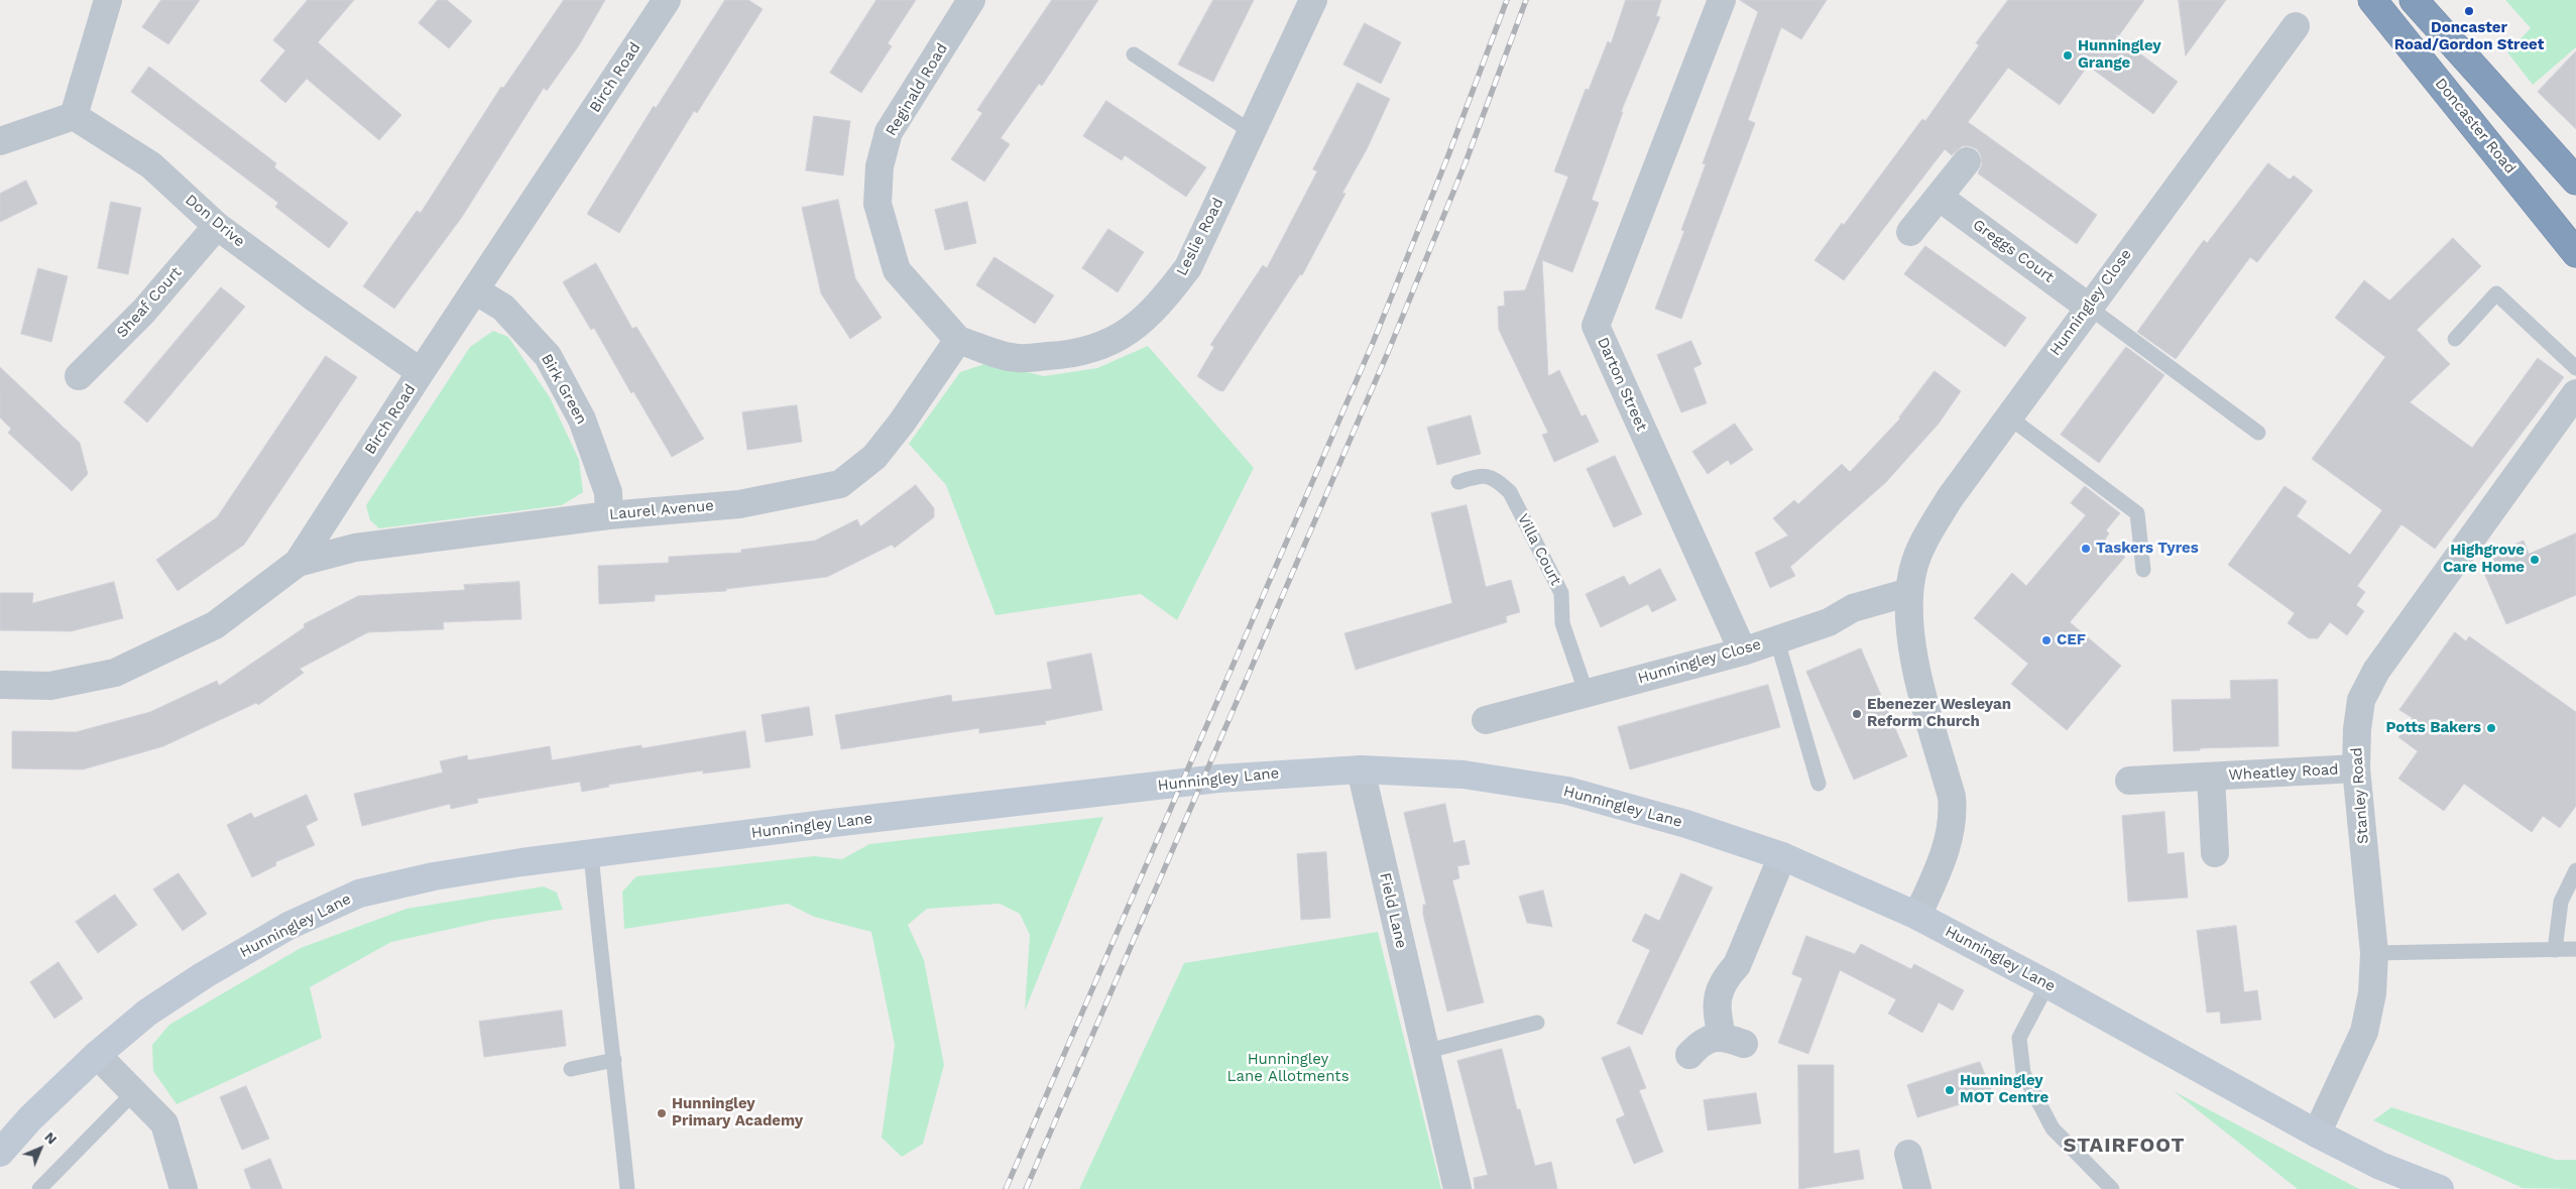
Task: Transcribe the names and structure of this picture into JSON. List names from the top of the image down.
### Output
{
  "streets": {
    "highway": ["Doncaster Road"],
    "main road": ["Hunningley Lane"],
    "street": [
      "Birch Road",
      "Reginald Road",
      "Don Drive",
      "Leslie Road",
      "Greggs Court",
      "Sheaf Court",
      "Hunningley Close",
      "Darton Street",
      "Birk Green",
      "Laurel Avenue",
      "Wheatley Road",
      "Stanley Road",
      "Field Lane"
    ],
    "lane": ["Villa Court"]
  },
  "crossings": [
    ["Birch Road", "Don Drive"],
    ["Birch Road", "Birk Green"],
    ["Birch Road", "Laurel Avenue"],
    ["Reginald Road", "Leslie Road"],
    ["Reginald Road", "Laurel Avenue"],
    ["Don Drive", "Sheaf Court"],
    ["Leslie Road", "Laurel Avenue"],
    ["Greggs Court", "Hunningley Close"],
    ["Hunningley Close", "Darton Street"],
    ["Hunningley Close", "Villa Court"],
    ["Hunningley Close", "Hunningley Lane"],
    ["Birk Green", "Laurel Avenue"],
    ["Wheatley Road", "Stanley Road"],
    ["Hunningley Lane", "Stanley Road"],
    ["Hunningley Lane", "Field Lane"]
  ],
  "districts": ["STAIRFOOT"],
  "parks": ["Hunningley Lane Allotments"],
  "places": [
    "Doncaster Road/Gordon Street",
    "Hunningley Grange",
    "Taskers Tyres",
    "Highgrove Care Home",
    "CEF",
    "Ebenezer Wesleyan Reform Church",
    "Potts Bakers",
    "Hunningley MOT Centre",
    "Hunningley Primary Academy"
  ],
  "north": "top right"
}
